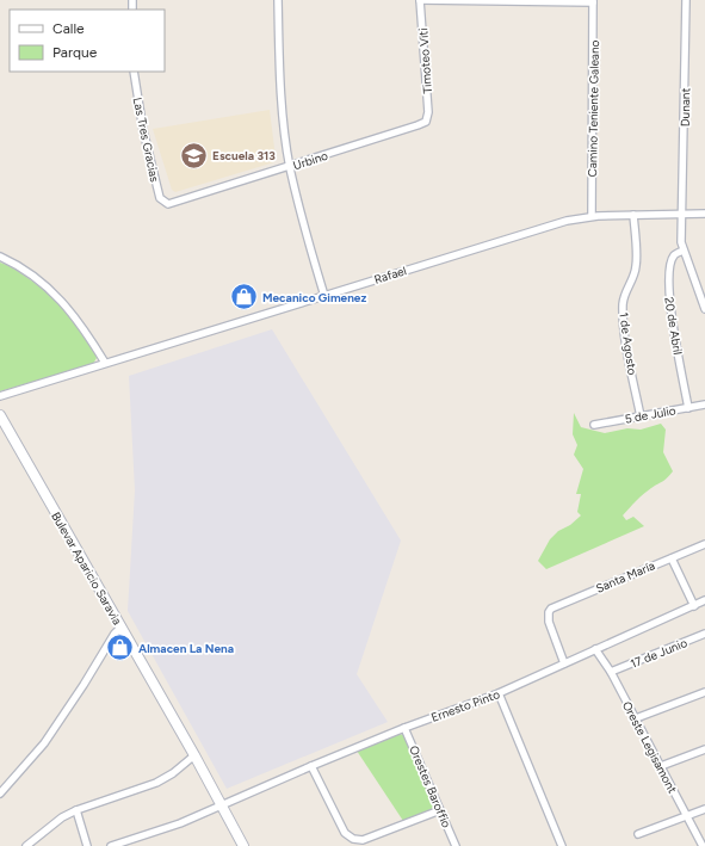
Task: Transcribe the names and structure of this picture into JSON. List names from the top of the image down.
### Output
{
  "streets": {
    "street": [
      "Timoteo Viti",
      "Dunant",
      "Camino Teniente Galeano",
      "Las Tres Gracias",
      "Urbino",
      "Rafael",
      "20 de Abril",
      "1 de Agosto",
      "5 de Julio",
      "Bulevar Aparicio Saravia",
      "Santa María",
      "17 de Junio",
      "Ernesto Pinto",
      "Oreste Legisamont",
      "Orestes Baroffio"
    ]
  },
  "crossings": [
    ["Timoteo Viti", "Urbino"],
    ["Dunant", "Rafael"],
    ["Dunant", "20 de Abril"],
    ["Camino Teniente Galeano", "Rafael"],
    ["Las Tres Gracias", "Urbino"],
    ["Rafael", "1 de Agosto"],
    ["20 de Abril", "5 de Julio"],
    ["1 de Agosto", "5 de Julio"],
    ["Bulevar Aparicio Saravia", "Ernesto Pinto"],
    ["Santa María", "Ernesto Pinto"],
    ["17 de Junio", "Oreste Legisamont"],
    ["Ernesto Pinto", "Oreste Legisamont"],
    ["Ernesto Pinto", "Orestes Baroffio"]
  ],
  "places": {
    "school or university": ["Escuela 313"],
    "shop": ["Mecanico Gimenez", "Almacen La Nena"]
  },
  "legend": ["Calle", "Parque"]
}
